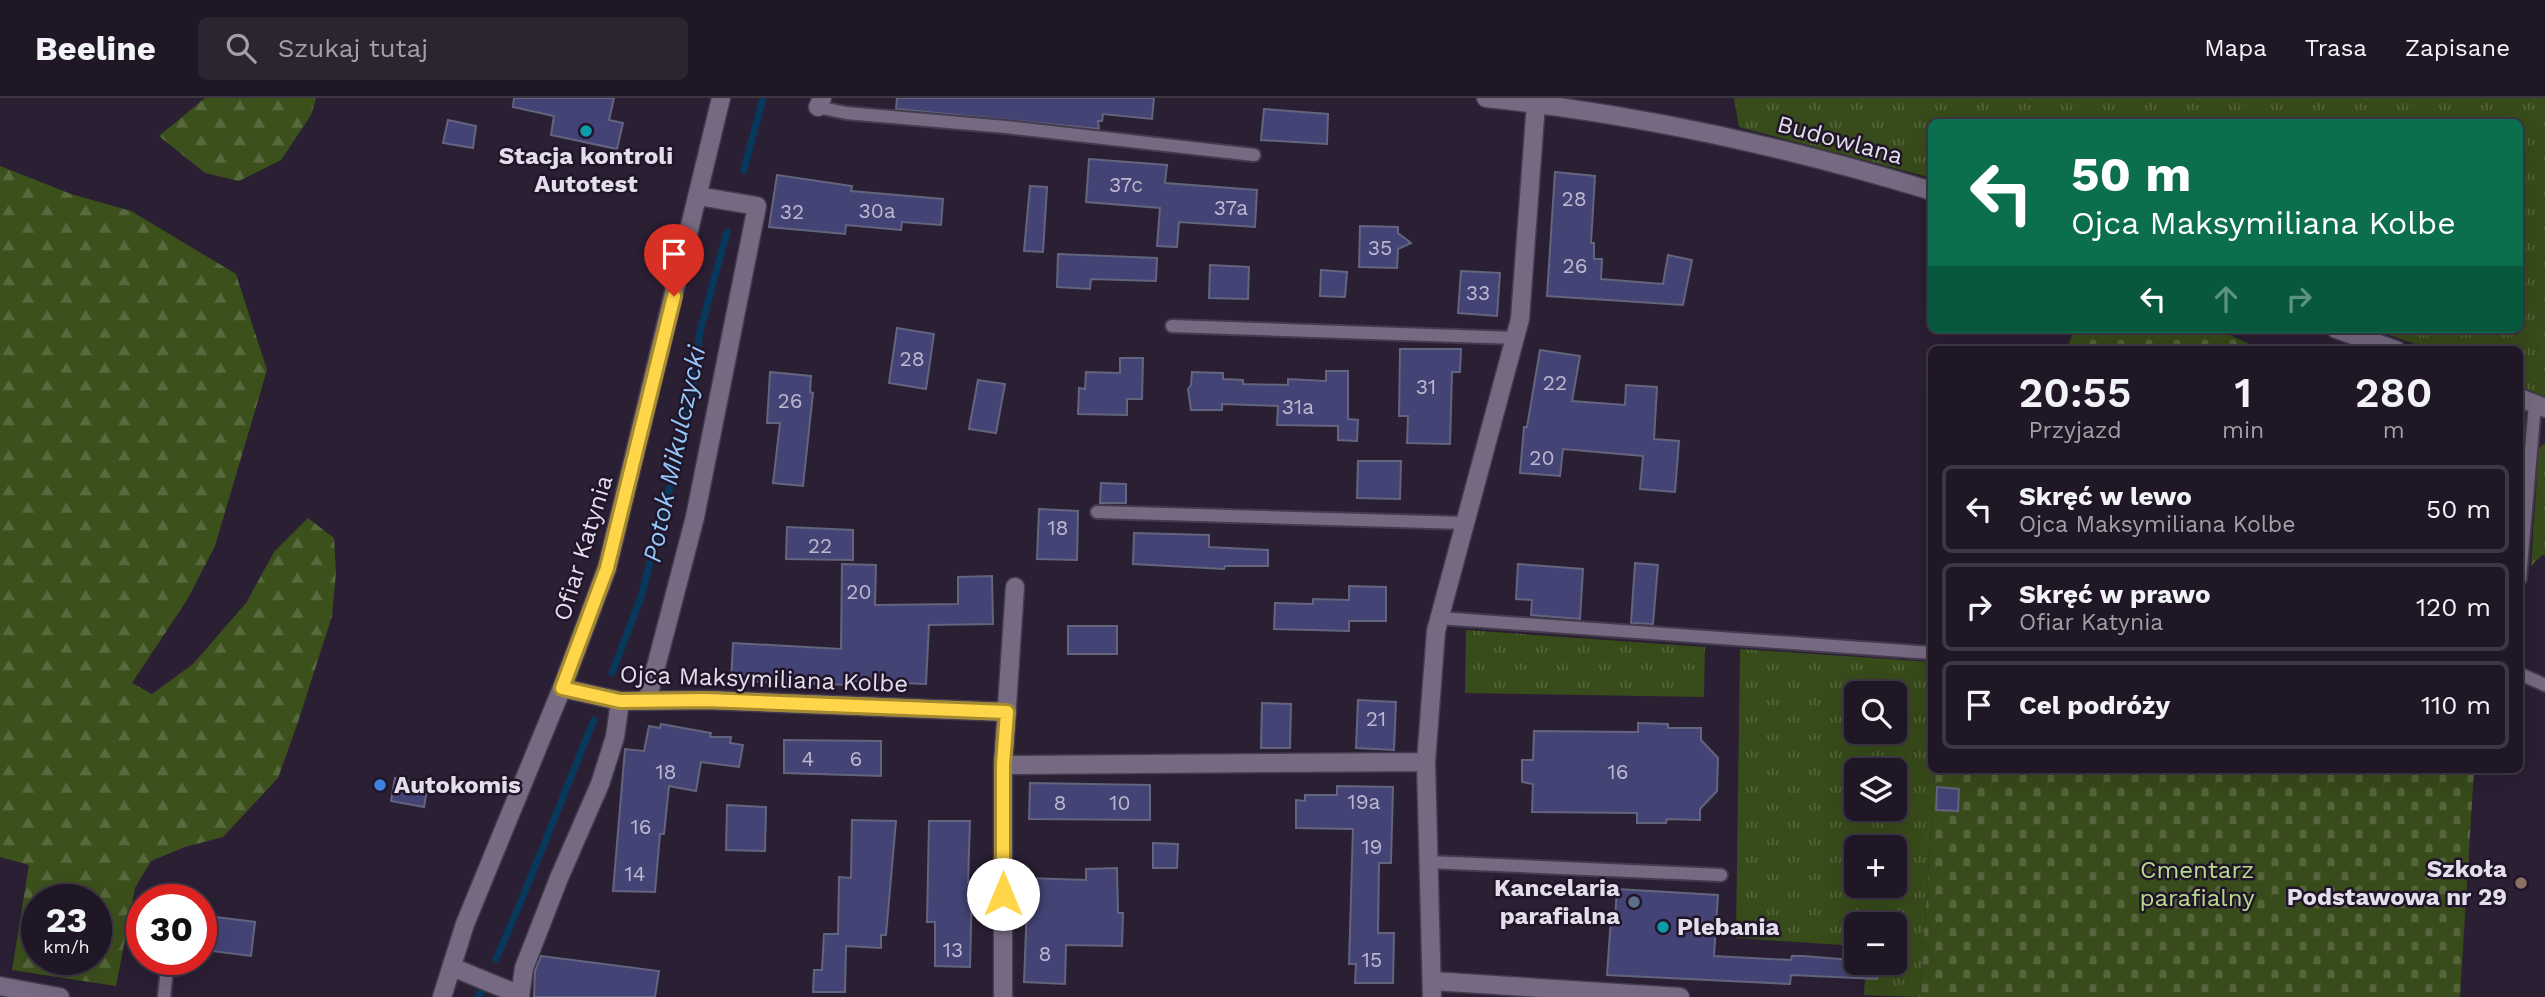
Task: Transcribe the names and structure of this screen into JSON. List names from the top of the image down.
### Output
{
  "streets": {
    "street": ["Budowlana", "Ofiar Katynia", "Ojca Maksymiliana Kolbe"]
  },
  "crossings": [
    ["Ofiar Katynia", "Ojca Maksymiliana Kolbe"]
  ],
  "water": ["Potok Mikulczycki"],
  "parks": ["Cmentarz parafialny"],
  "places": [
    "Stacja kontroli Autotest",
    "Autokomis",
    "Szkoła Podstawowa nr 29",
    "Kancelaria parafialna",
    "Plebania"
  ],
  "house_numbers": [
    "37c",
    "28",
    "37a",
    "30a",
    "32",
    "35",
    "26",
    "33",
    "28",
    "22",
    "31",
    "26",
    "31a",
    "20",
    "18",
    "22",
    "20",
    "21",
    "4",
    "6",
    "18",
    "16",
    "19a",
    "8",
    "10",
    "16",
    "19",
    "14",
    "13",
    "8",
    "15"
  ],
  "page": {
    "header": "Beeline",
    "search": "Szukaj tutaj",
    "nav": ["Mapa", "Trasa", "Zapisane"],
    "turn": ["50 m", "Ojca Maksymiliana Kolbe"],
    "eta": [
      "20:55",
      "Przyjazd",
      "1",
      "min",
      "280",
      "m"
    ],
    "list": [
      {
        "name": "Skręć w lewo",
        "note": "Ojca Maksymiliana Kolbe",
        "value": "50 m"
      },
      {
        "name": "Skręć w prawo",
        "note": "Ofiar Katynia",
        "value": "120 m"
      },
      {
        "name": "Cel podróży",
        "value": "110 m"
      }
    ],
    "map_buttons": ["+", "−"],
    "speed": "23 km/h",
    "limit": "30"
  }
}
